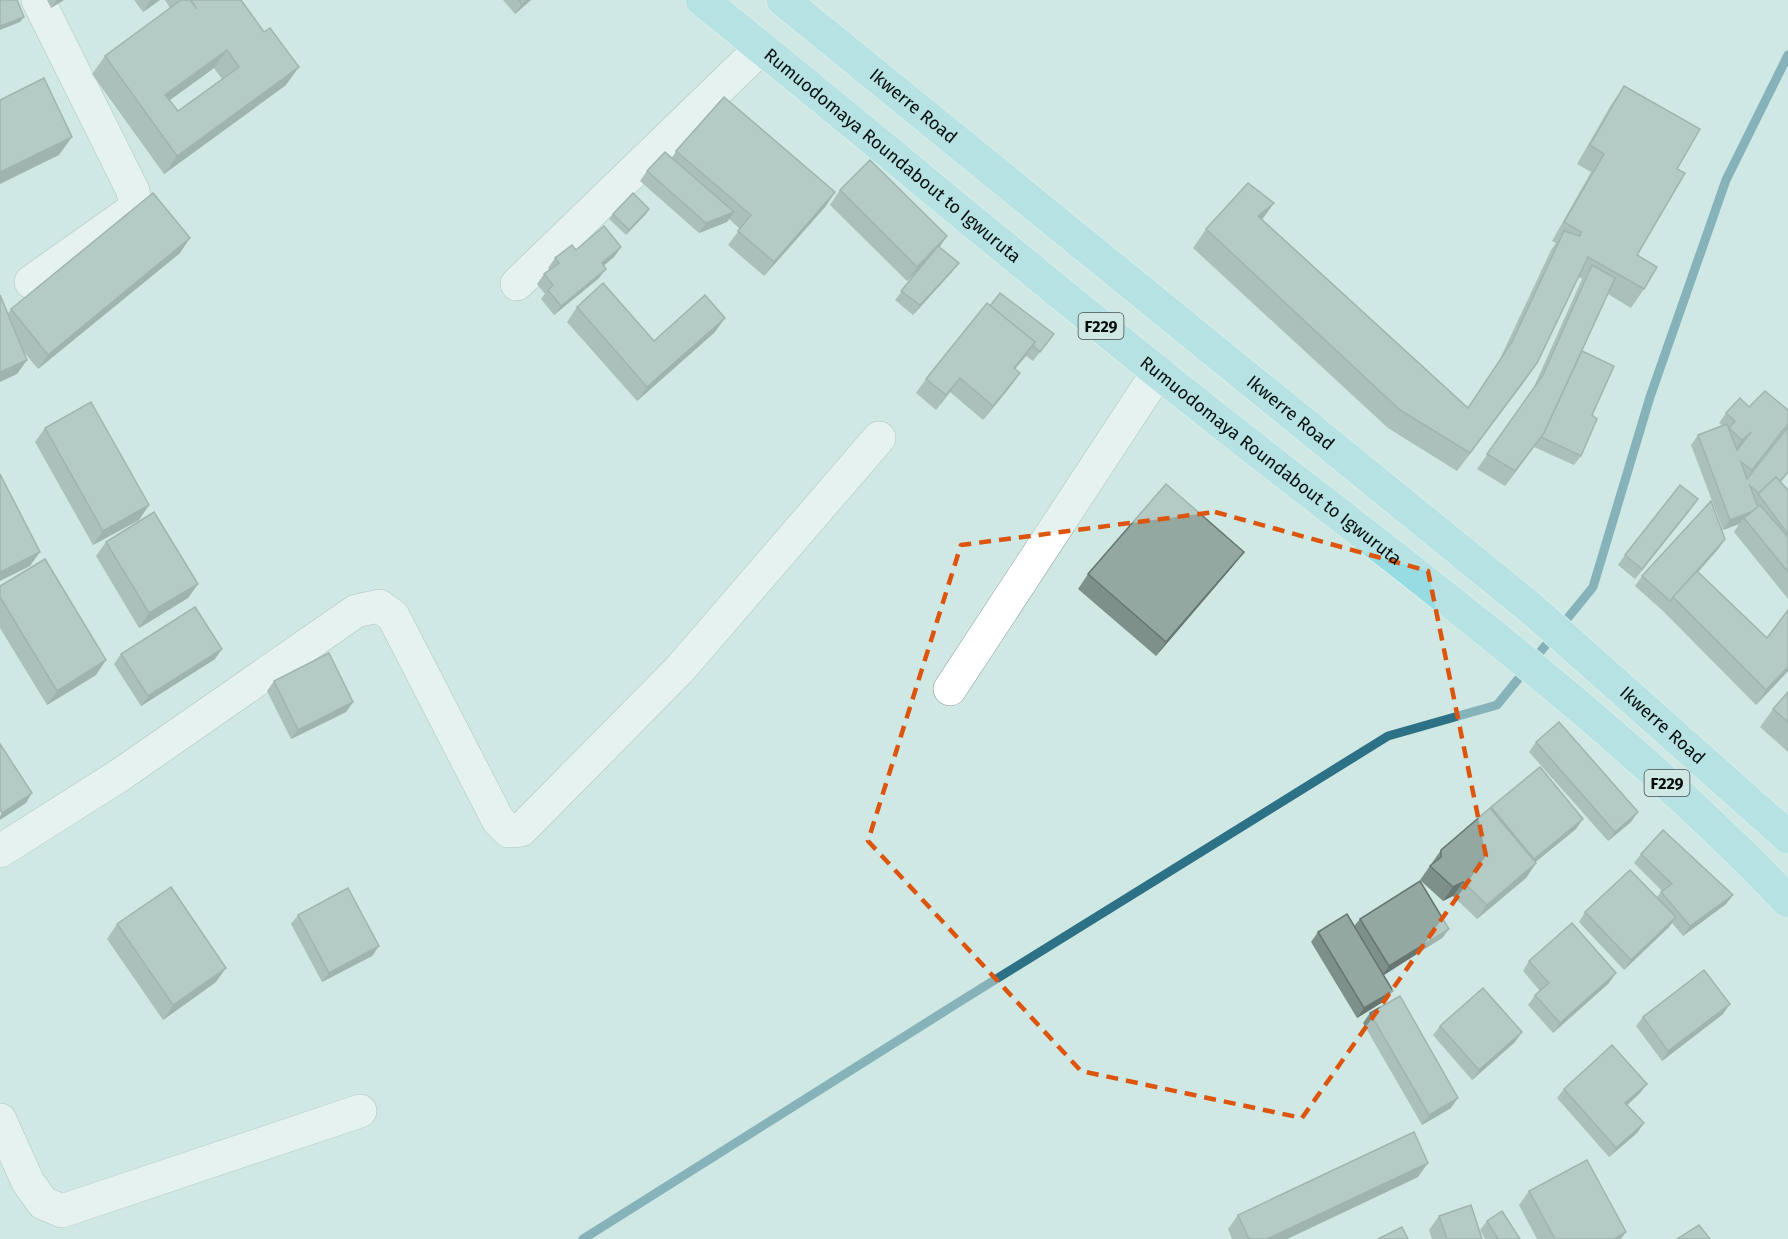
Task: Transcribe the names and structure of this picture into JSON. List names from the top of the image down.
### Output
{
  "streets": {
    "main road": ["Ikwerre Road", "Rumuodomaya Roundabout to Igwuruta", "F229"]
  }
}
